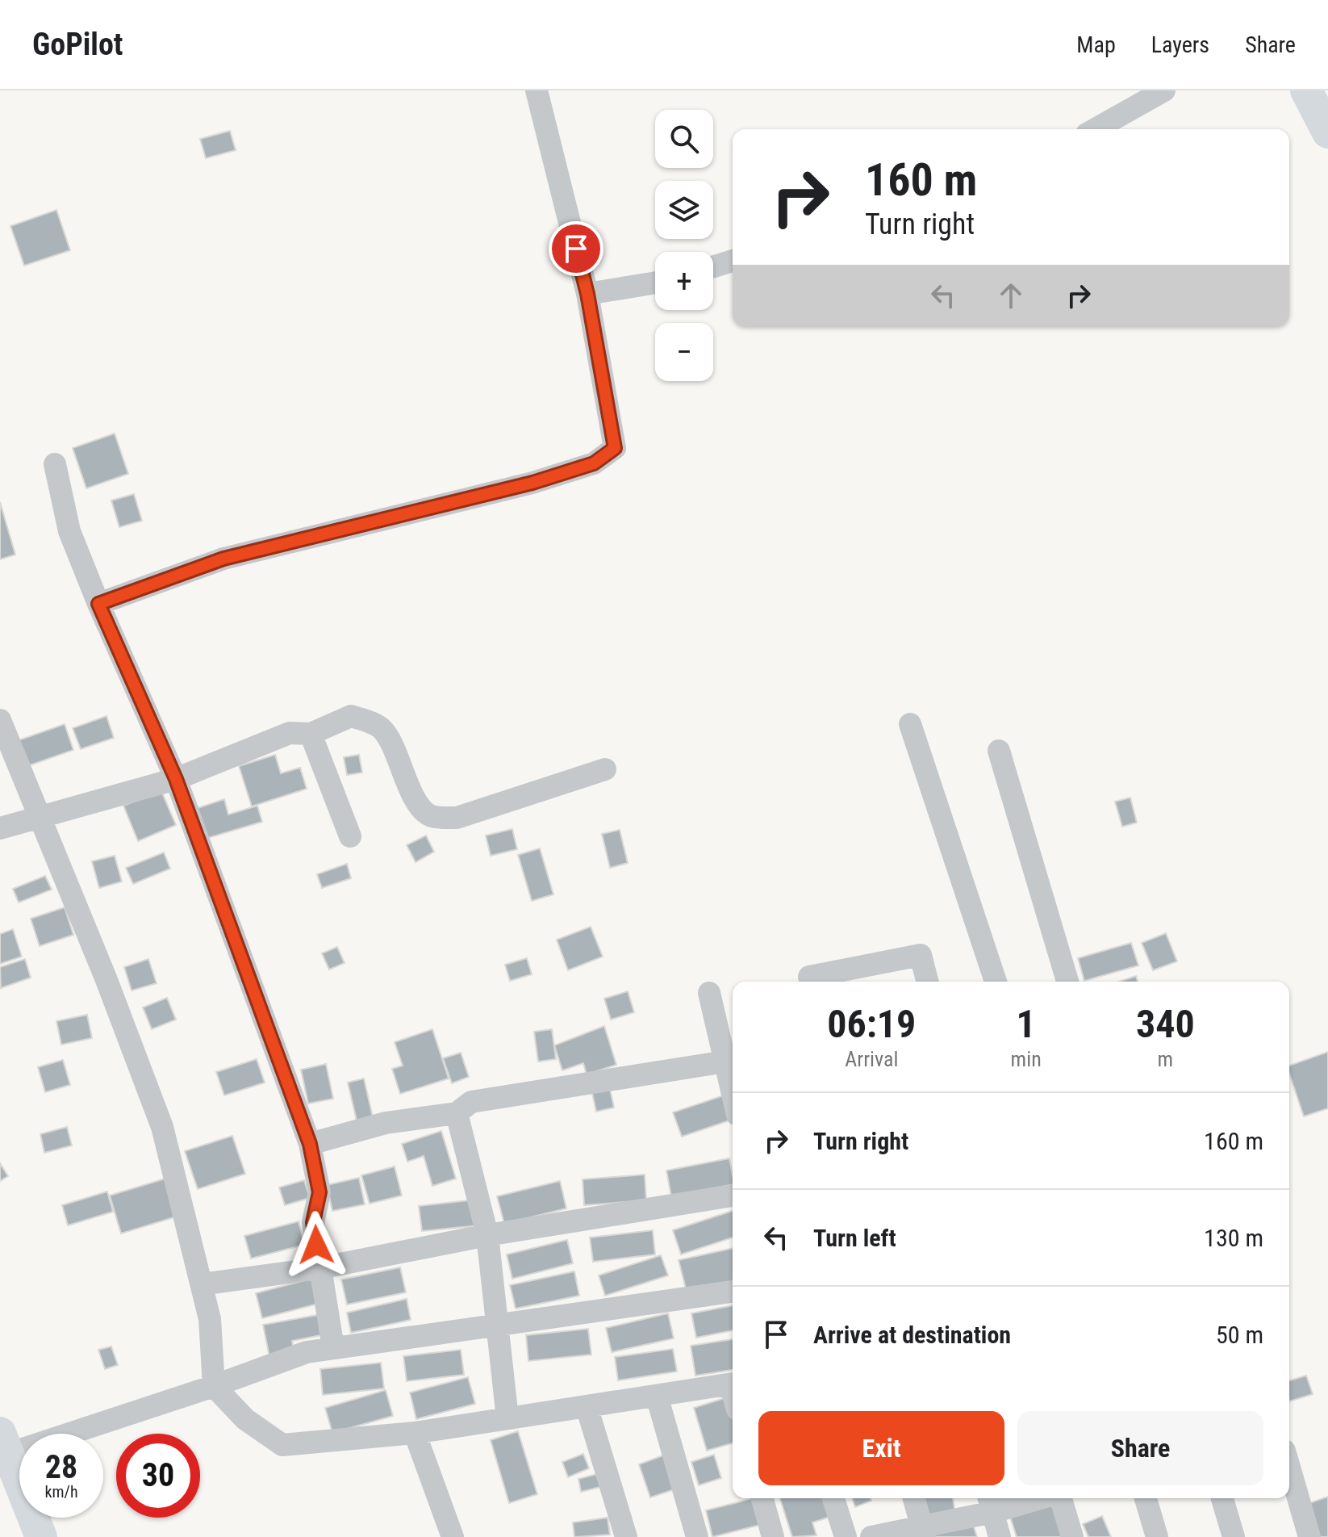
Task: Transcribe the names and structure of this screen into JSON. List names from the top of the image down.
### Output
{
  "page": {
    "header": "GoPilot",
    "nav": ["Map", "Layers", "Share"],
    "map_buttons": ["+", "−"],
    "turn": ["160 m", "Turn right"],
    "eta": [
      "06:19",
      "Arrival",
      "1",
      "min",
      "340",
      "m"
    ],
    "list": [
      {
        "name": "Turn right",
        "value": "160 m"
      },
      {
        "name": "Turn left",
        "value": "130 m"
      },
      {
        "name": "Arrive at destination",
        "value": "50 m"
      }
    ],
    "buttons": ["Exit", "Share"],
    "speed": "28 km/h",
    "limit": "30"
  }
}
